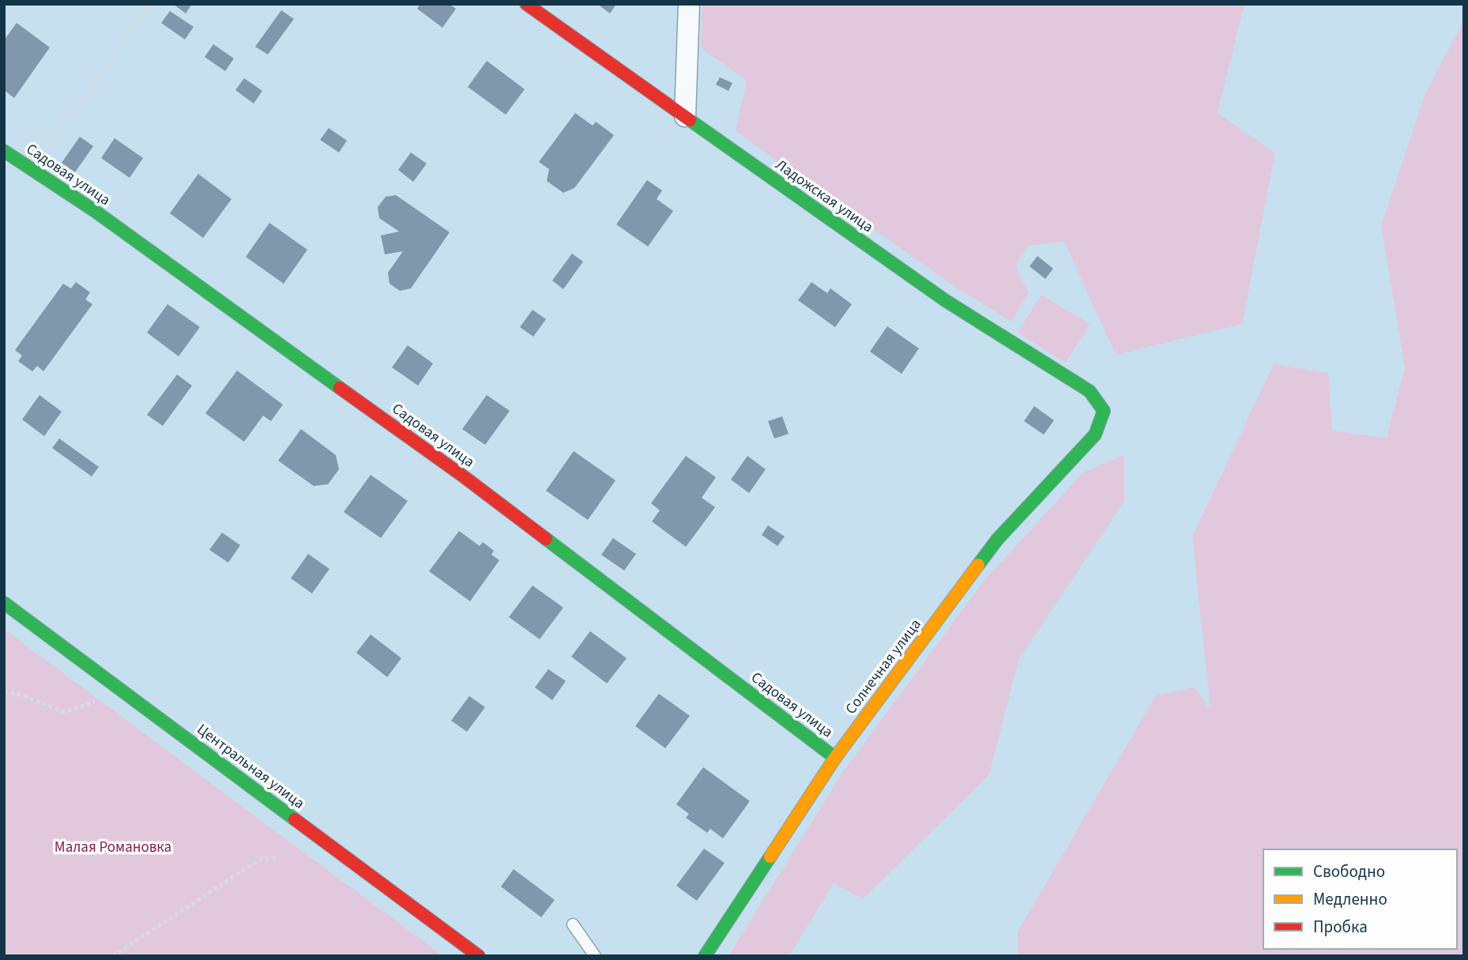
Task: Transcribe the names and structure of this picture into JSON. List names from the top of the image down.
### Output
{
  "streets": {
    "street": [
      "Садовая улица",
      "Ладожская улица",
      "Солнечная улица",
      "Центральная улица"
    ]
  },
  "crossings": [
    ["Садовая улица", "Солнечная улица"],
    ["Ладожская улица", "Солнечная улица"]
  ],
  "parks": ["Малая Романовка"],
  "legend": ["Свободно", "Медленно", "Пробка"]
}
